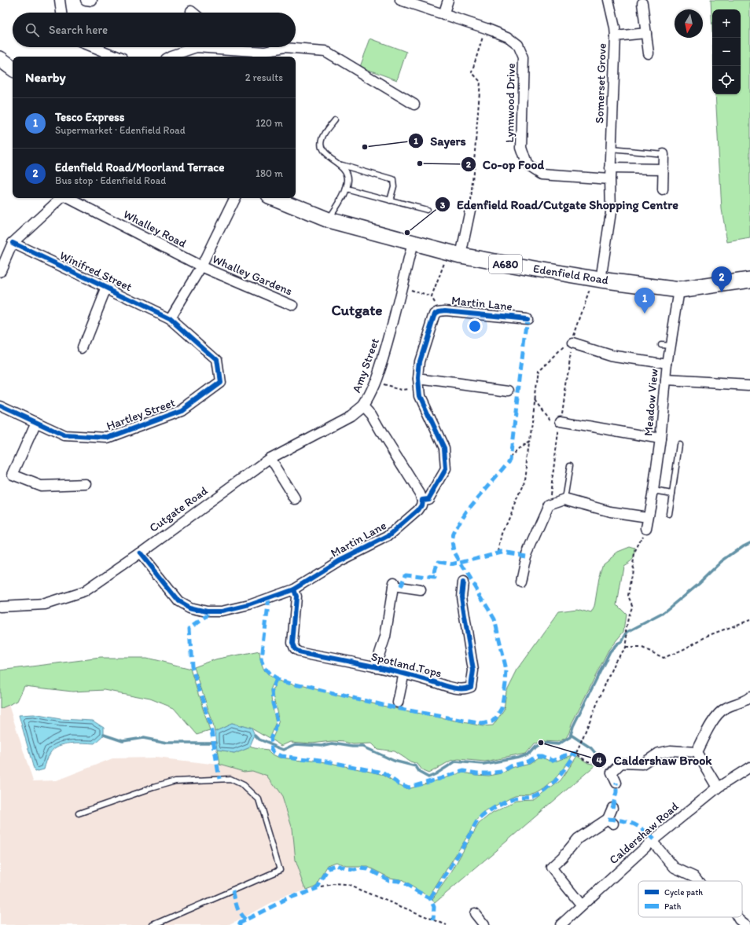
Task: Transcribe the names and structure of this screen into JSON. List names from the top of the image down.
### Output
{
  "streets": {
    "main road": ["A680", "Edenfield Road"],
    "street": [
      "Somerset Grove",
      "Lynnwood Drive",
      "Whalley Road",
      "Winifred Street",
      "Whalley Gardens",
      "Martin Lane",
      "Amy Street",
      "Meadow View",
      "Hartley Street",
      "Cutgate Road",
      "Spotland Tops",
      "Caldershaw Road"
    ]
  },
  "crossings": [
    ["Somerset Grove", "Lynnwood Drive"],
    ["Somerset Grove", "Edenfield Road"],
    ["Whalley Road", "Whalley Gardens"],
    ["Winifred Street", "Hartley Street"],
    ["Edenfield Road", "Amy Street"],
    ["Edenfield Road", "Meadow View"],
    ["Martin Lane", "Amy Street"],
    ["Martin Lane", "Cutgate Road"],
    ["Martin Lane", "Spotland Tops"],
    ["Amy Street", "Cutgate Road"]
  ],
  "districts": ["Cutgate"],
  "places": [
    "Sayers",
    "Co-op Food",
    "Edenfield Road/Cutgate Shopping Centre",
    "Caldershaw Brook"
  ],
  "legend": ["Cycle path", "Path"],
  "north": "bottom",
  "page": {
    "map_buttons": ["+", "−"],
    "search": "Search here",
    "heading": ["Nearby", "2 results"],
    "list": [
      {
        "mark": "1",
        "name": "Tesco Express",
        "note": "Supermarket · Edenfield Road",
        "value": "120 m"
      },
      {
        "mark": "2",
        "name": "Edenfield Road/Moorland Terrace",
        "note": "Bus stop · Edenfield Road",
        "value": "180 m"
      }
    ],
    "pins": ["2", "1"]
  }
}
